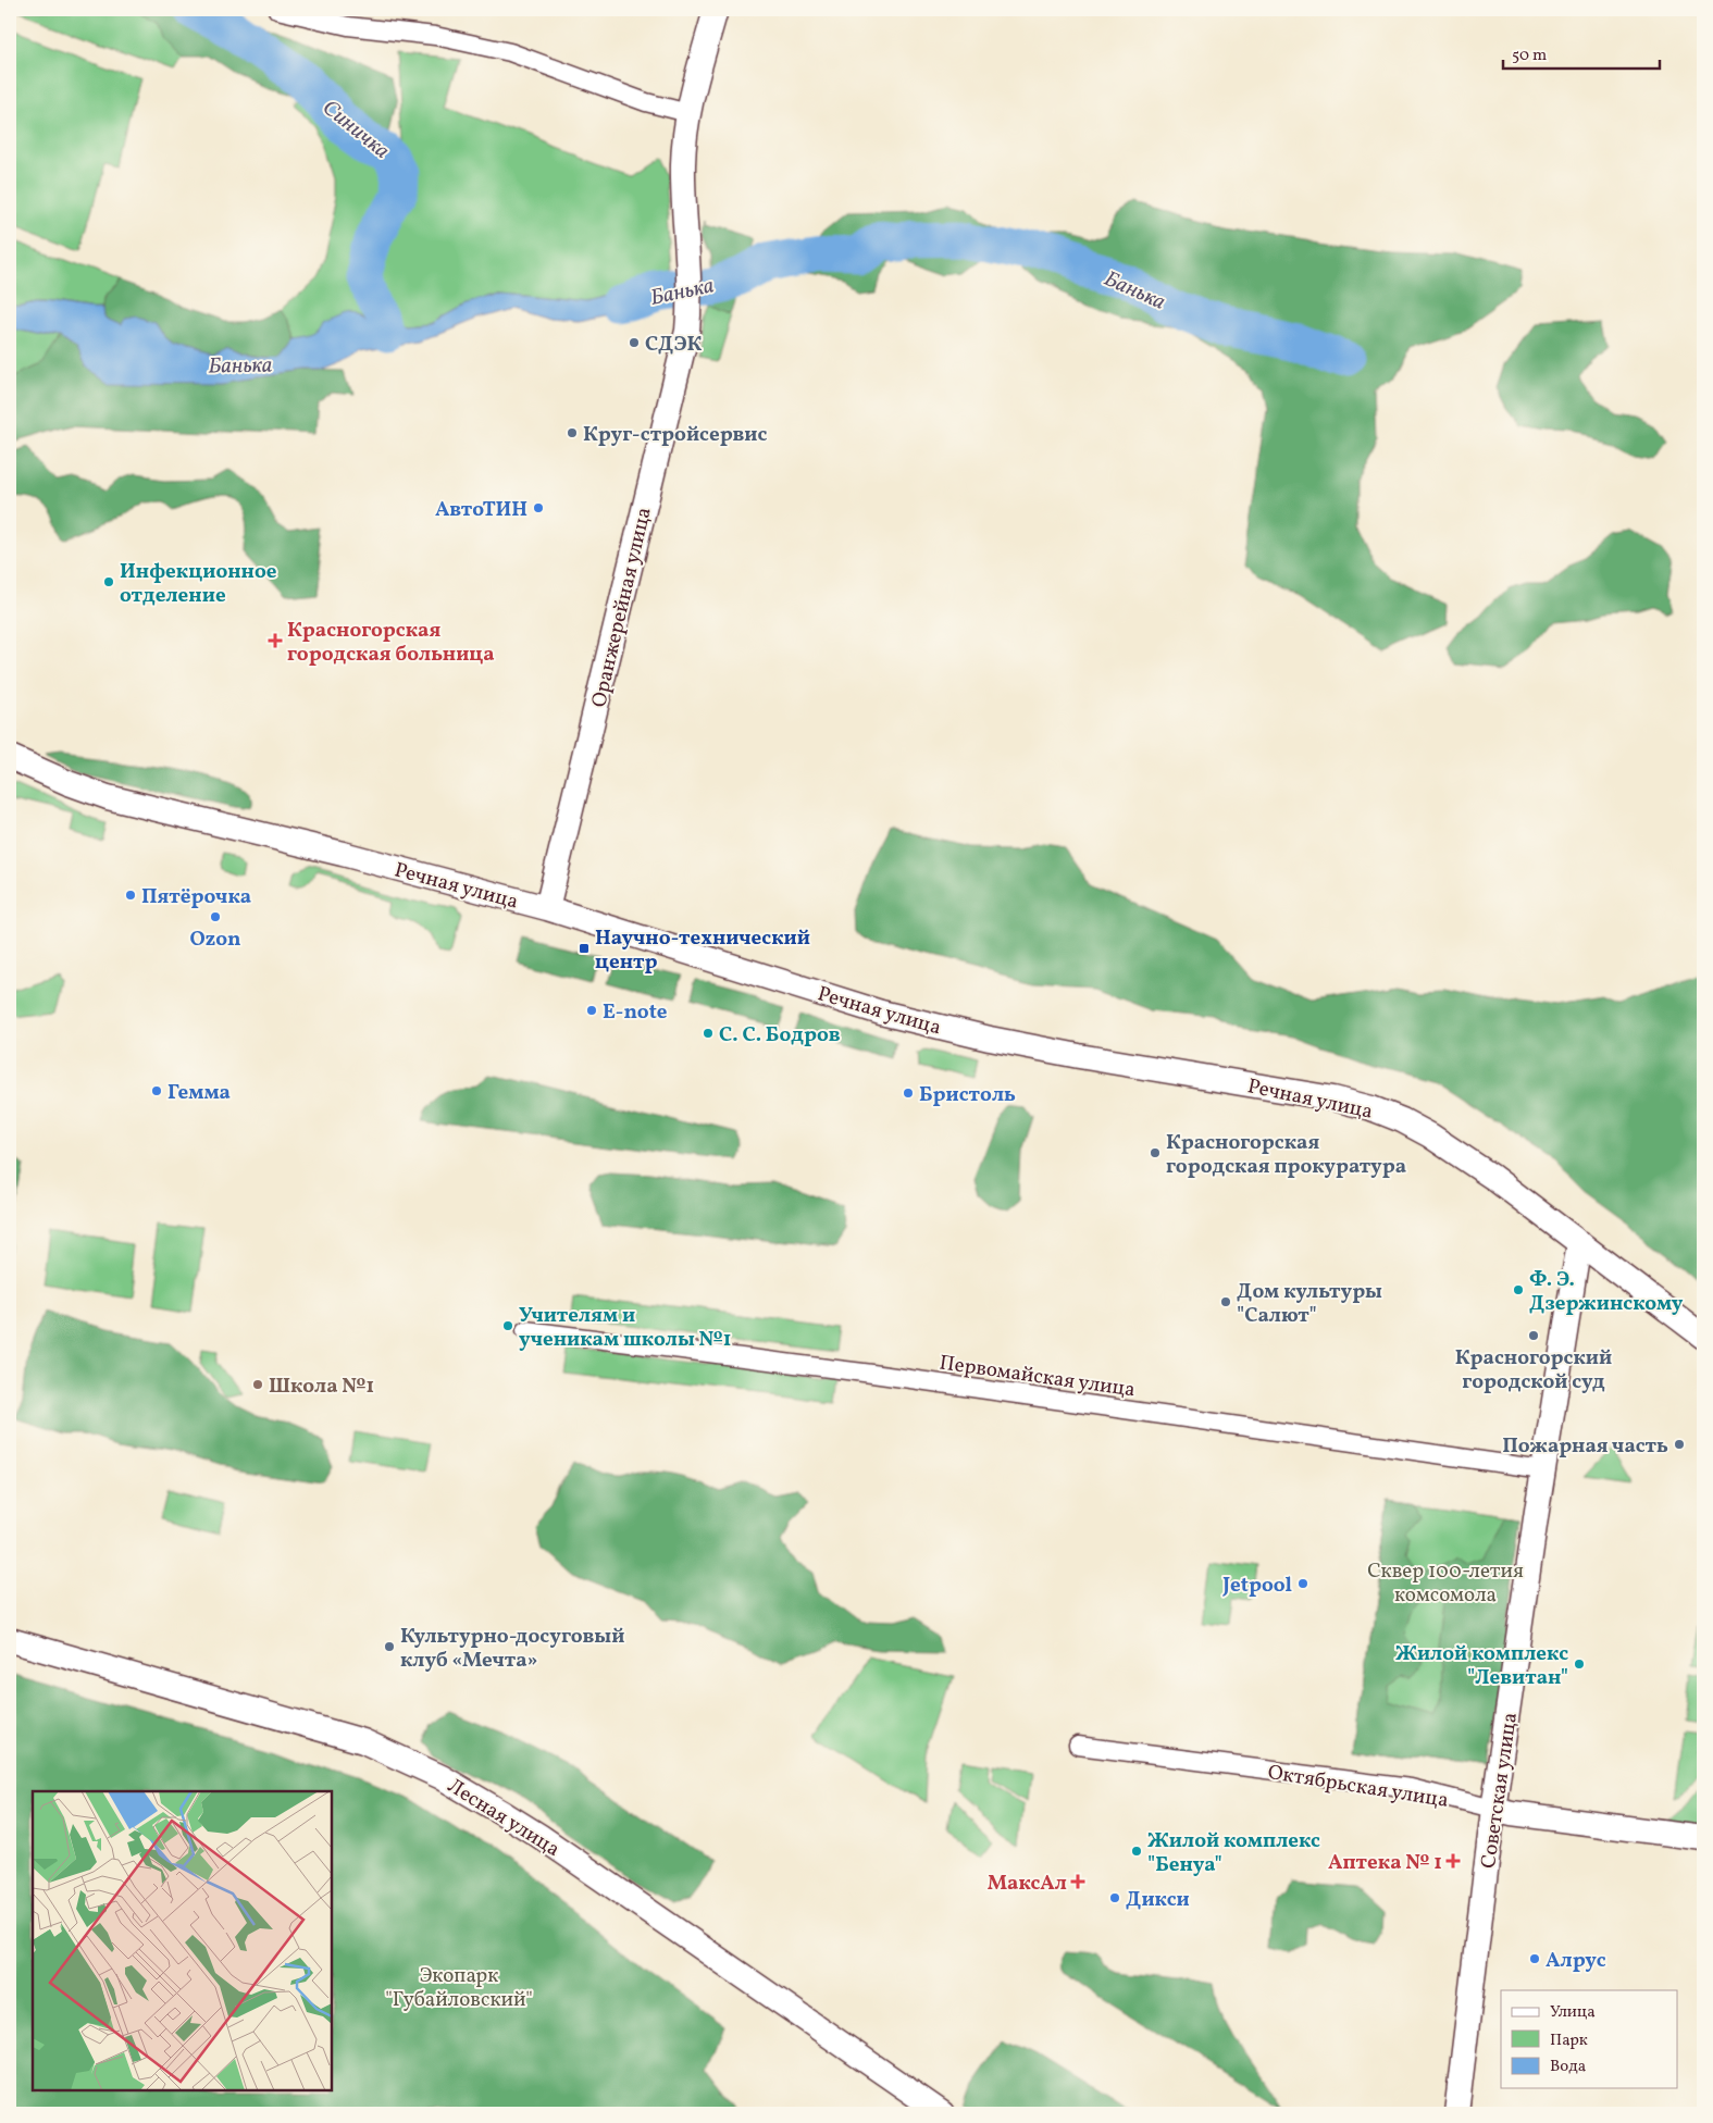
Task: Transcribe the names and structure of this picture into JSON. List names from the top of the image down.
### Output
{
  "streets": {
    "main road": [
      "Оранжерейная улица",
      "Речная улица",
      "Октябрьская улица",
      "Советская улица",
      "Лесная улица"
    ],
    "street": ["Первомайская улица"]
  },
  "crossings": [
    ["Оранжерейная улица", "Речная улица"],
    ["Речная улица", "Советская улица"],
    ["Первомайская улица", "Советская улица"],
    ["Октябрьская улица", "Советская улица"]
  ],
  "water": ["Синичка", "Банька"],
  "parks": ["Сквер 100-летия комсомола", "Экопарк \"Губайловский\""],
  "places": {
    "other": [
      "СДЭК",
      "Круг-стройсервис",
      "АвтоТИН",
      "Инфекционное отделение",
      "Пятёрочка",
      "Ozon",
      "E-note",
      "С. С. Бодров",
      "Гемма",
      "Бристоль",
      "Красногорская городская прокуратура",
      "Ф. Э. Дзержинскому",
      "Дом культуры \"Салют\"",
      "Учителям и ученикам школы №1",
      "Красногорский городской суд",
      "Школа №1",
      "Пожарная часть",
      "Jetpool",
      "Культурно-досуговый клуб «Мечта»",
      "Жилой комплекс \"Левитан\"",
      "Жилой комплекс \"Бенуа\"",
      "Дикси",
      "Алрус"
    ],
    "health": ["Красногорская городская больница", "Аптека № 1", "МаксАл"],
    "transit": ["Научно-технический центр"]
  },
  "legend": ["Улица", "Парк", "Вода"],
  "scale_bar": "50 m"
}
